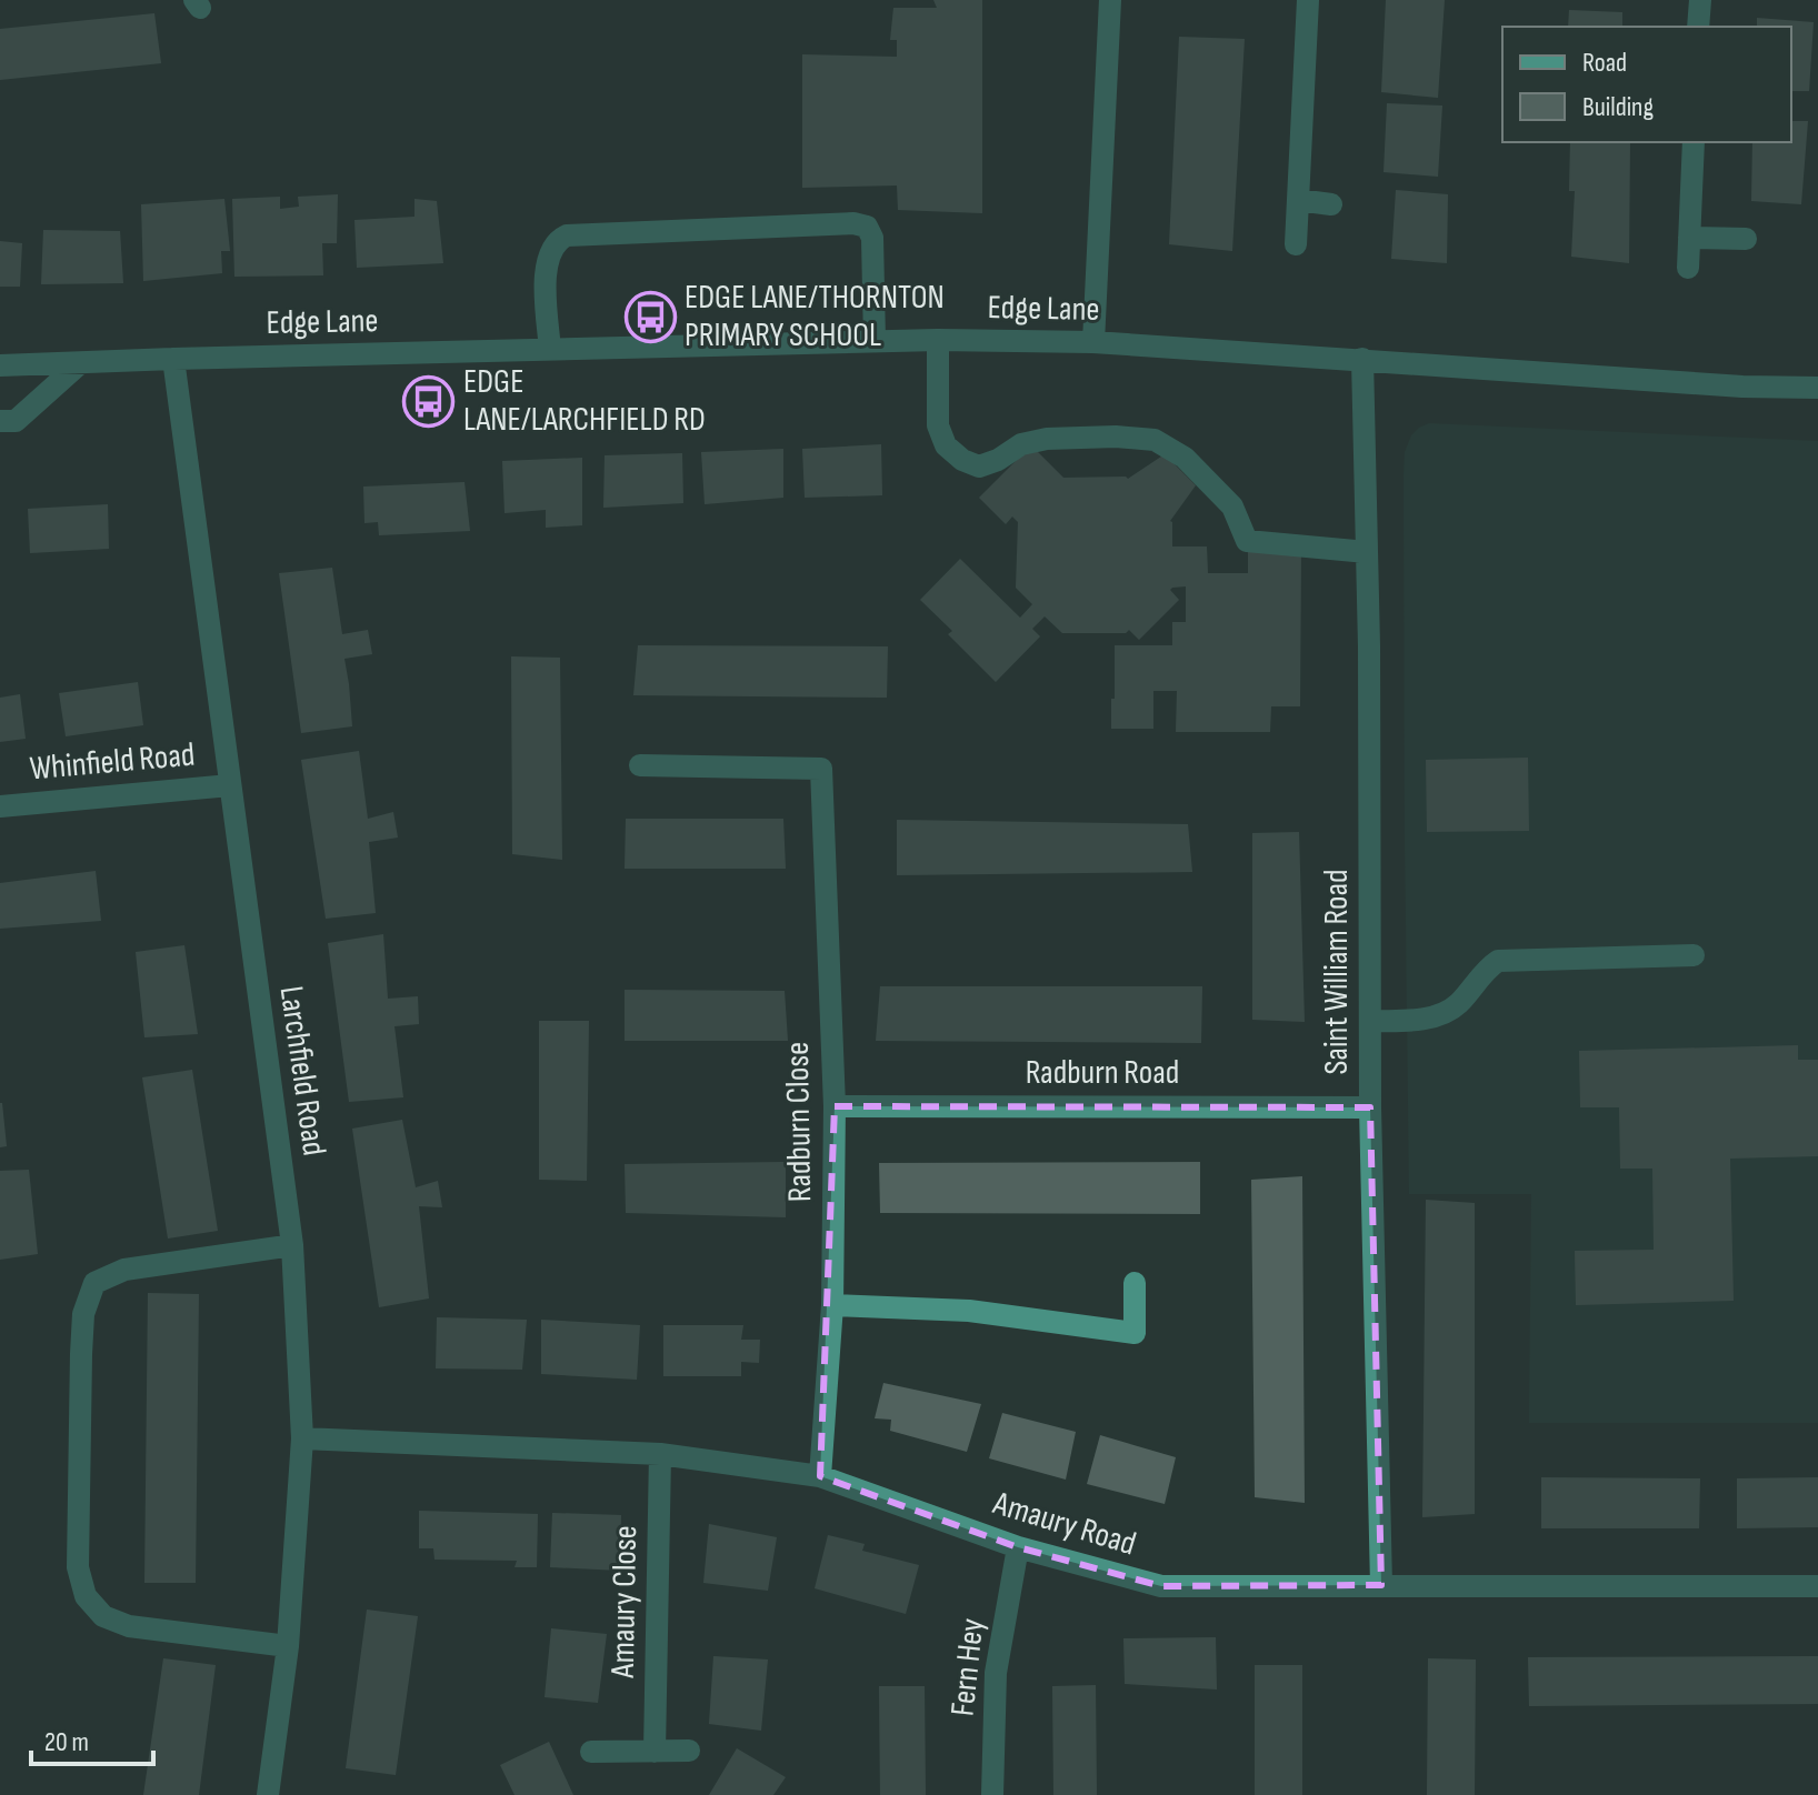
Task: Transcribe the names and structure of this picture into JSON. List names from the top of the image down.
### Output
{
  "streets": {
    "street": [
      "Edge Lane",
      "Whinfield Road",
      "Saint William Road",
      "Larchfield Road",
      "Radburn Road",
      "Radburn Close",
      "Amaury Road",
      "Amaury Close",
      "Fern Hey"
    ]
  },
  "crossings": [
    ["Edge Lane", "Saint William Road"],
    ["Edge Lane", "Larchfield Road"],
    ["Whinfield Road", "Larchfield Road"],
    ["Saint William Road", "Radburn Road"],
    ["Saint William Road", "Amaury Road"],
    ["Larchfield Road", "Amaury Road"],
    ["Radburn Road", "Radburn Close"],
    ["Radburn Close", "Amaury Road"],
    ["Amaury Road", "Amaury Close"],
    ["Amaury Road", "Fern Hey"]
  ],
  "places": {
    "bus stop": ["EDGE LANE/THORNTON PRIMARY SCHOOL", "EDGE LANE/LARCHFIELD RD"]
  },
  "legend": ["Road", "Building"],
  "scale_bar": "20 m"
}
